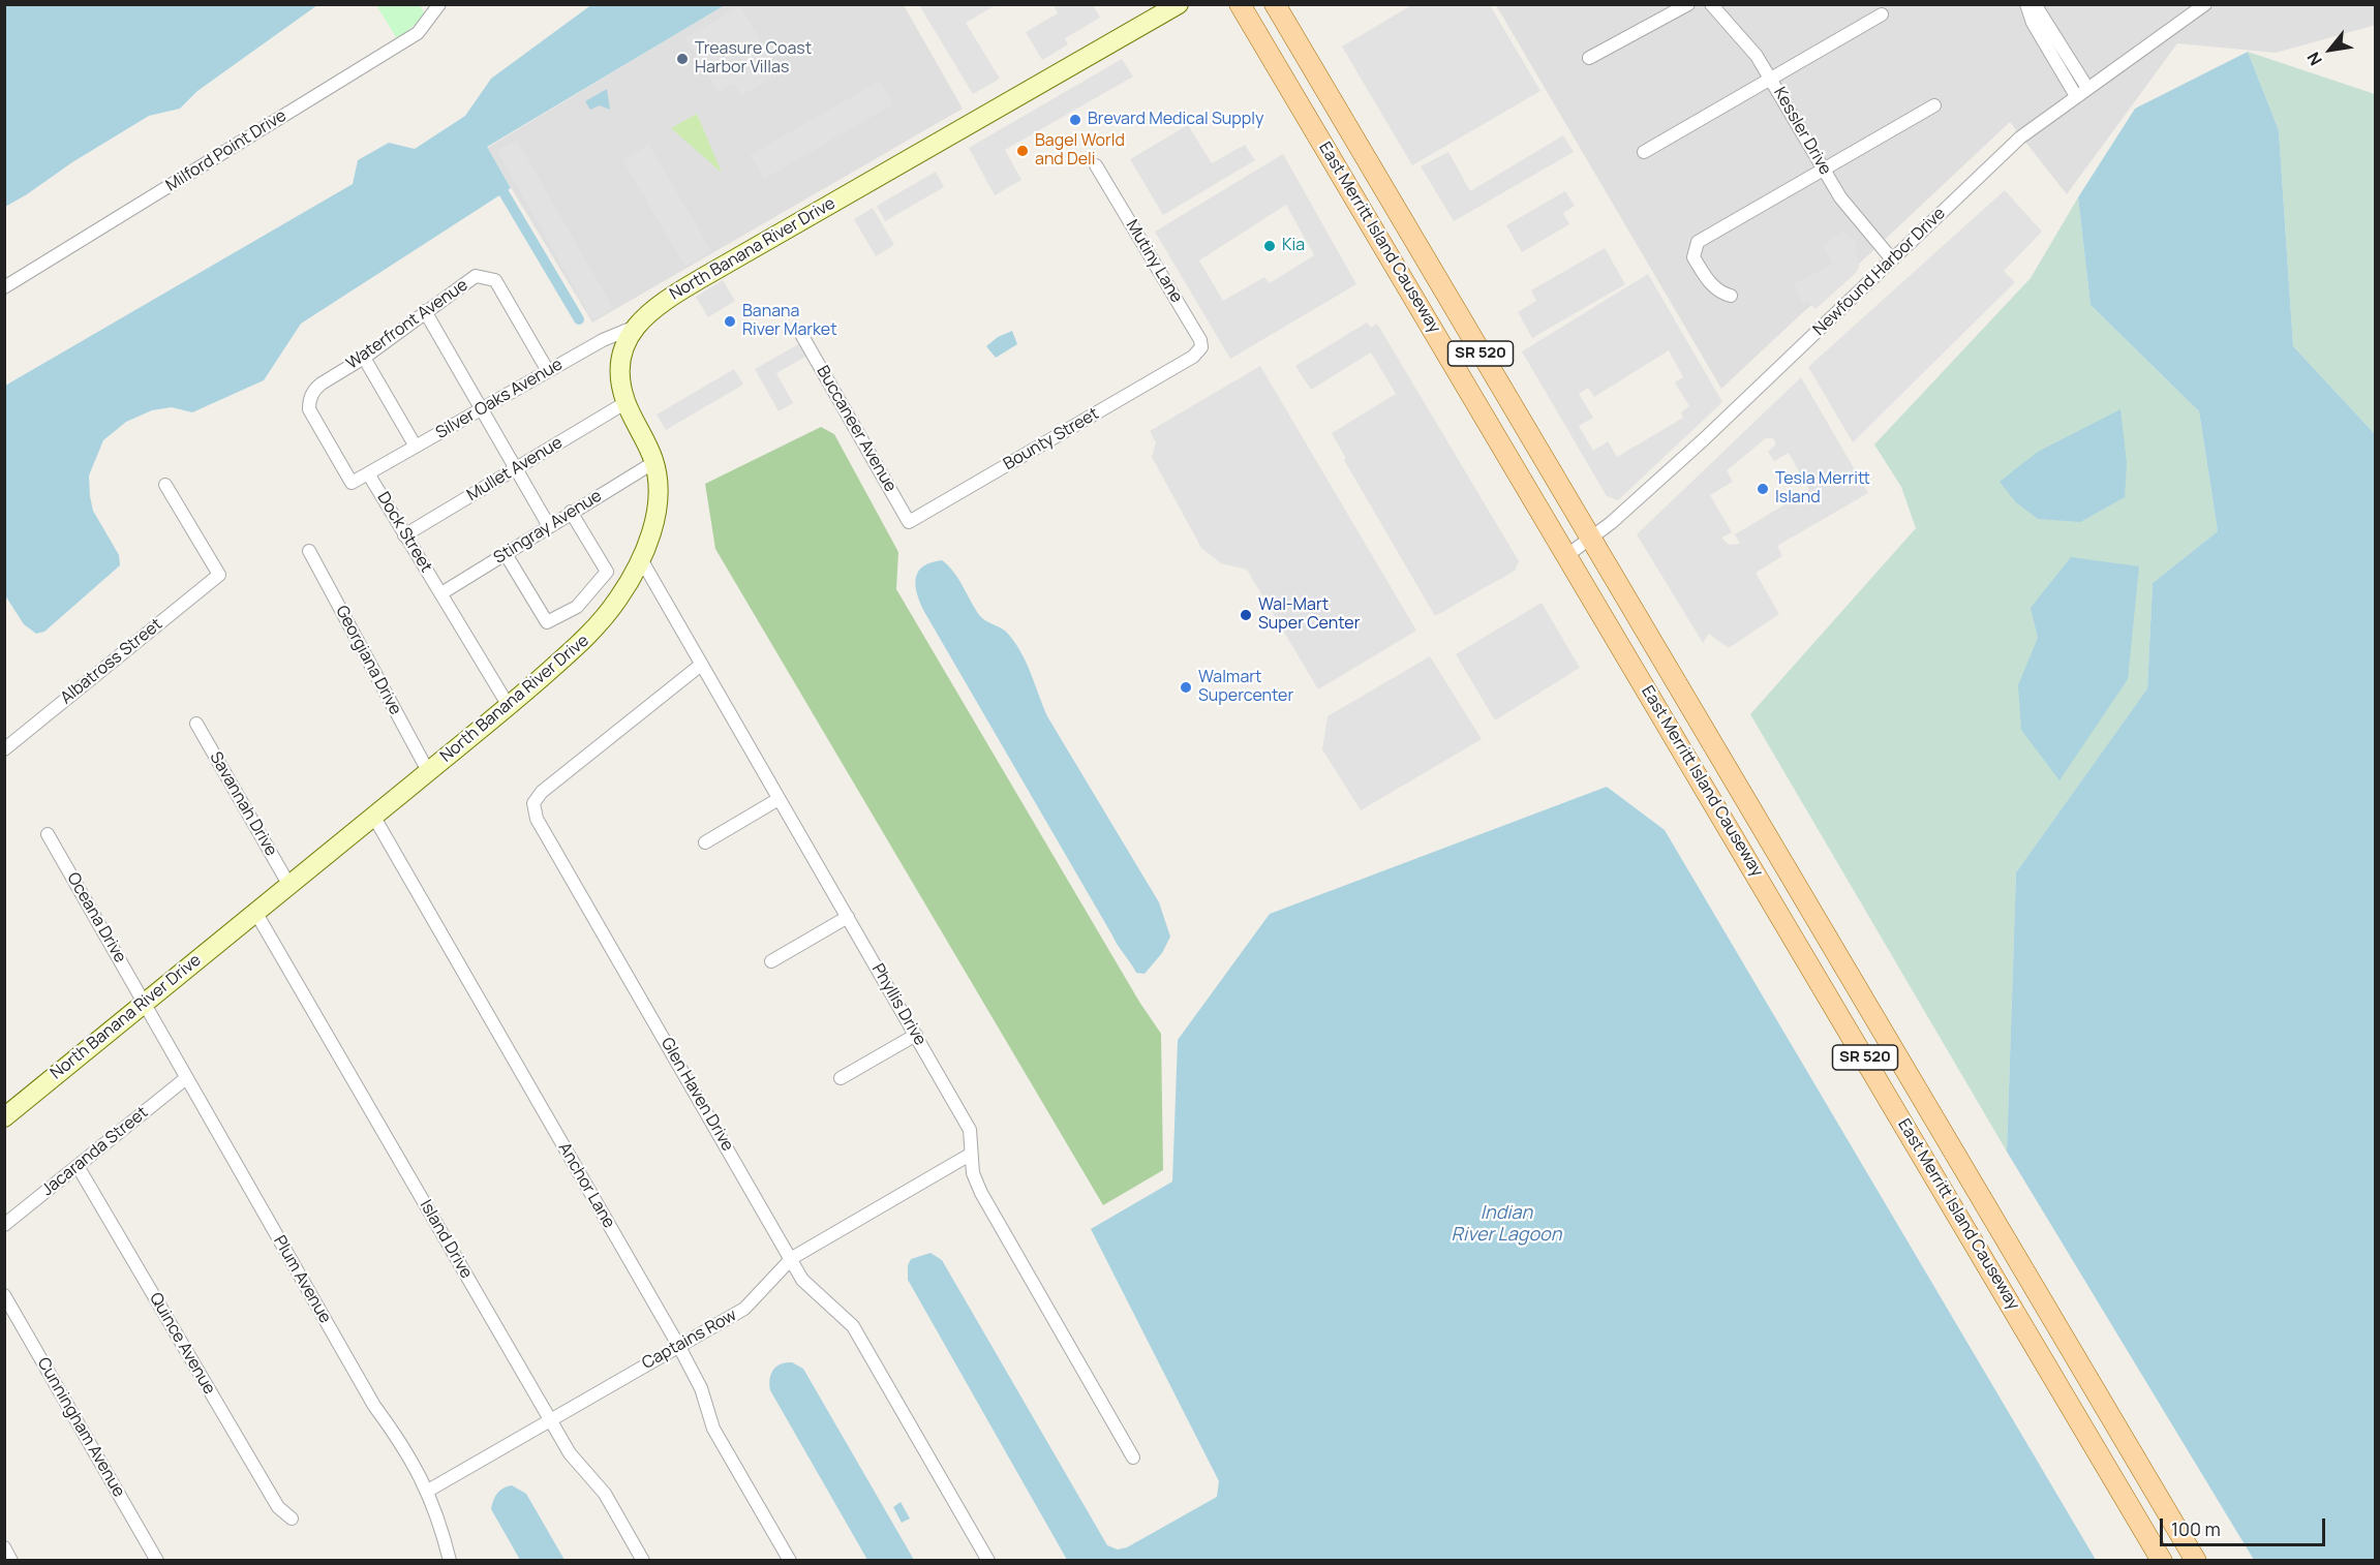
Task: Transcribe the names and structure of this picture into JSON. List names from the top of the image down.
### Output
{
  "streets": {
    "main road": ["East Merritt Island Causeway", "SR 520"],
    "street": [
      "Kessler Drive",
      "Milford Point Drive",
      "North Banana River Drive",
      "Mutiny Lane",
      "Newfound Harbor Drive",
      "Waterfront Avenue",
      "Silver Oaks Avenue",
      "Buccaneer Avenue",
      "Bounty Street",
      "Mullet Avenue",
      "Stingray Avenue",
      "Dock Street",
      "Georgiana Drive",
      "Albatross Street",
      "Savannah Drive",
      "Oceana Drive",
      "Phyllis Drive",
      "Glen Haven Drive",
      "Jacaranda Street",
      "Anchor Lane",
      "Island Drive",
      "Plum Avenue",
      "Captains Row",
      "Quince Avenue",
      "Cunningham Avenue"
    ]
  },
  "crossings": [
    ["Kessler Drive", "Newfound Harbor Drive"],
    ["East Merritt Island Causeway", "Newfound Harbor Drive"],
    ["North Banana River Drive", "Silver Oaks Avenue"],
    ["North Banana River Drive", "Mullet Avenue"],
    ["North Banana River Drive", "Stingray Avenue"],
    ["North Banana River Drive", "Dock Street"],
    ["North Banana River Drive", "Georgiana Drive"],
    ["North Banana River Drive", "Savannah Drive"],
    ["North Banana River Drive", "Oceana Drive"],
    ["North Banana River Drive", "Phyllis Drive"],
    ["North Banana River Drive", "Anchor Lane"],
    ["North Banana River Drive", "Island Drive"],
    ["North Banana River Drive", "Plum Avenue"],
    ["Mutiny Lane", "Bounty Street"],
    ["Waterfront Avenue", "Silver Oaks Avenue"],
    ["Waterfront Avenue", "Dock Street"],
    ["Silver Oaks Avenue", "Dock Street"],
    ["Buccaneer Avenue", "Bounty Street"],
    ["Mullet Avenue", "Dock Street"],
    ["Stingray Avenue", "Dock Street"],
    ["Oceana Drive", "Plum Avenue"],
    ["Phyllis Drive", "Glen Haven Drive"],
    ["Phyllis Drive", "Captains Row"],
    ["Glen Haven Drive", "Captains Row"],
    ["Jacaranda Street", "Plum Avenue"],
    ["Jacaranda Street", "Quince Avenue"],
    ["Anchor Lane", "Captains Row"],
    ["Island Drive", "Captains Row"],
    ["Plum Avenue", "Captains Row"]
  ],
  "water": ["Indian River Lagoon"],
  "places": [
    "Treasure Coast Harbor Villas",
    "Brevard Medical Supply",
    "Bagel World and Deli",
    "Kia",
    "Banana River Market",
    "Tesla Merritt Island",
    "Wal-Mart Super Center",
    "Walmart Supercenter"
  ],
  "scale_bar": "100 m",
  "north": "bottom left"
}
